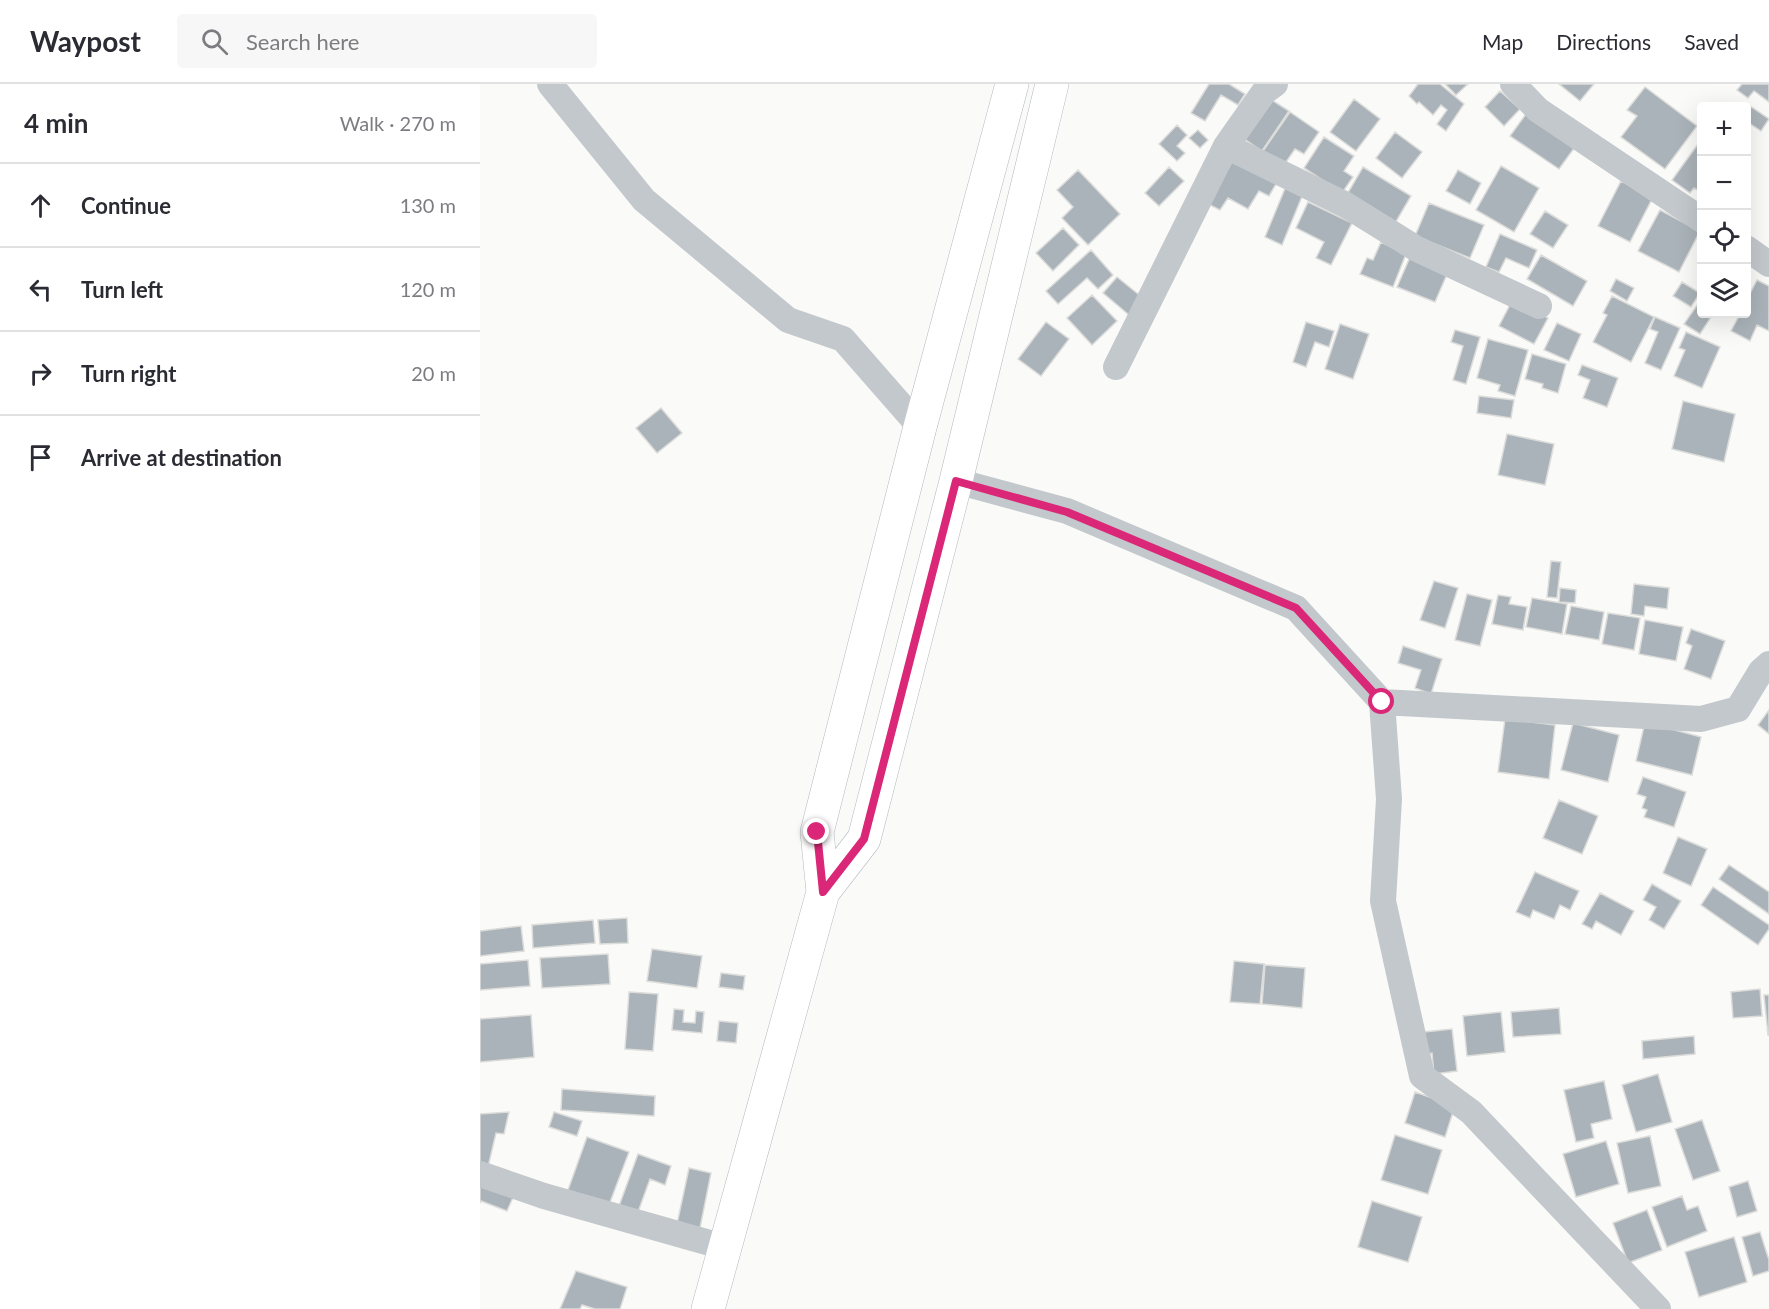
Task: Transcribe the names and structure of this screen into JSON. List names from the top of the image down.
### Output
{
  "page": {
    "header": "Waypost",
    "search": "Search here",
    "nav": ["Map", "Directions", "Saved"],
    "heading": ["4 min", "Walk · 270 m"],
    "map_buttons": ["+", "−"],
    "list": [
      ["Continue", "130 m"],
      ["Turn left", "120 m"],
      ["Turn right", "20 m"],
      "Arrive at destination"
    ]
  }
}
